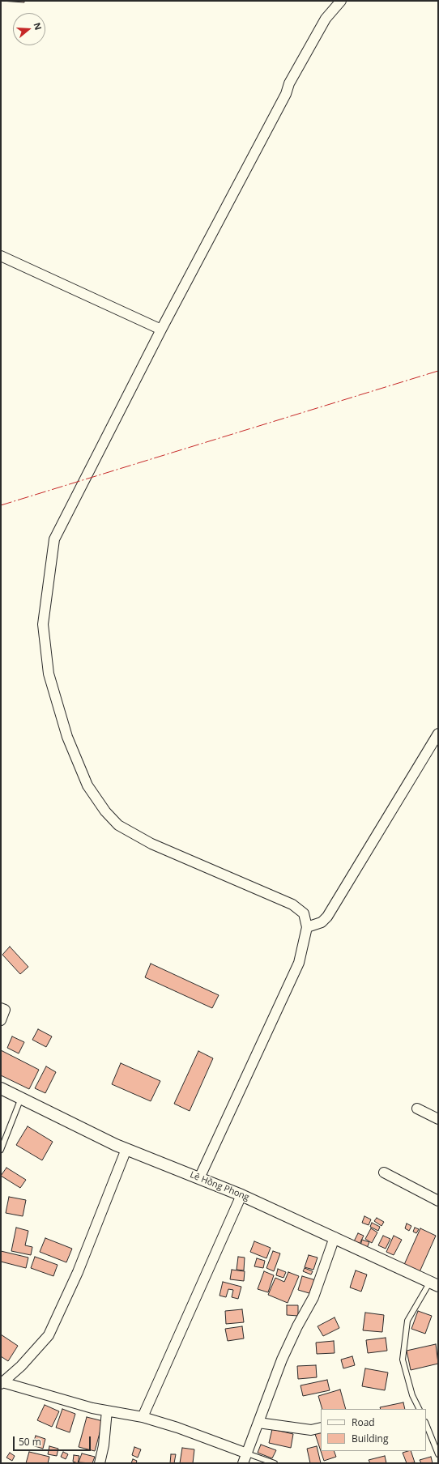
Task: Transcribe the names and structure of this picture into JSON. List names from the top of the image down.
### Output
{
  "streets": {
    "street": ["Lê Hồng Phong"]
  },
  "legend": ["Road", "Building"],
  "scale_bar": "50 m",
  "north": "right"
}
